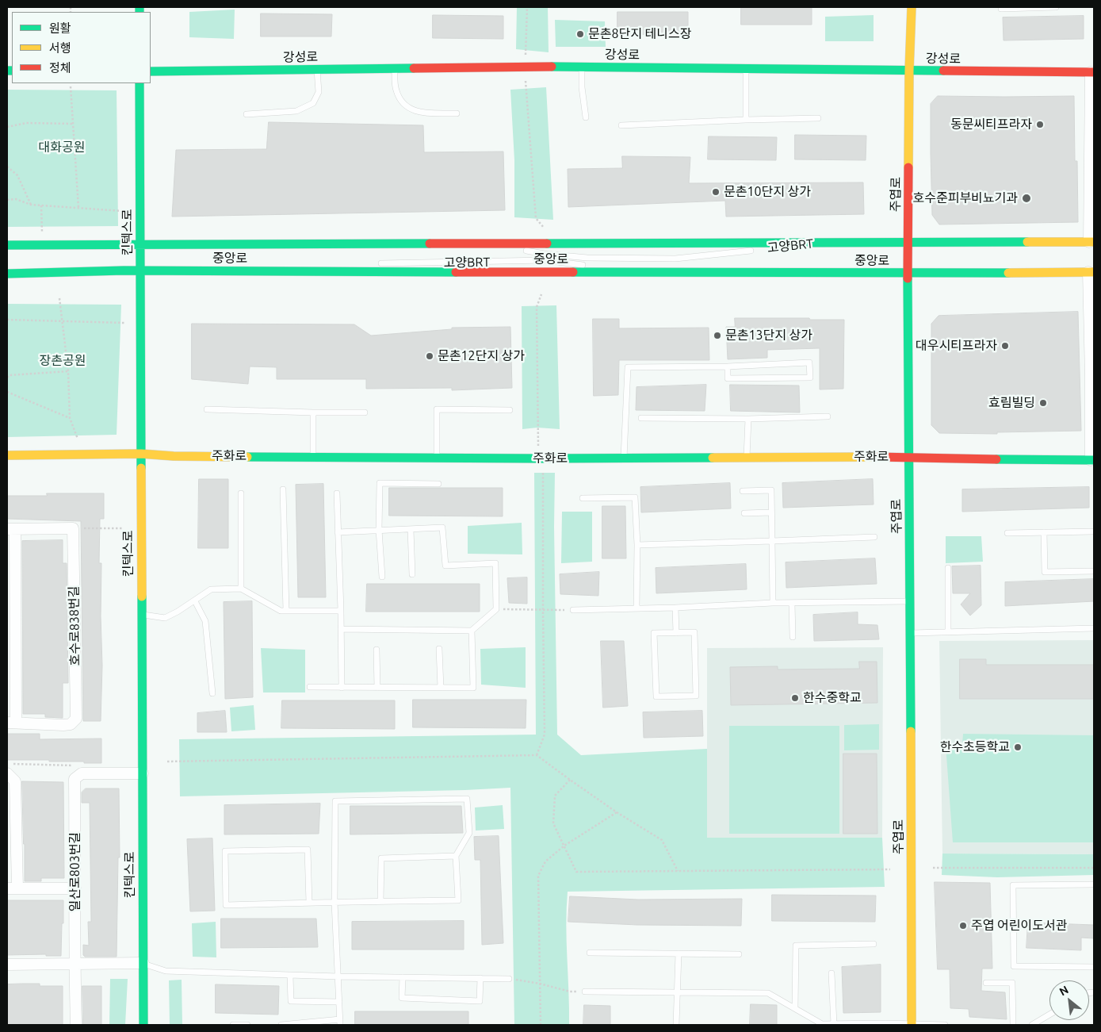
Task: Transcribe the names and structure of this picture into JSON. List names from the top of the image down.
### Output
{
  "streets": {
    "street": [
      "강성로",
      "주엽로",
      "킨텍스로",
      "중앙로",
      "주화로",
      "호수로838번길",
      "일산로803번길"
    ],
    "lane": ["고양BRT"]
  },
  "crossings": [
    ["강성로", "주엽로"],
    ["주엽로", "중앙로"],
    ["주엽로", "주화로"],
    ["킨텍스로", "중앙로"],
    ["킨텍스로", "주화로"],
    ["킨텍스로", "일산로803번길"],
    ["고양BRT", "중앙로"]
  ],
  "parks": ["대화공원", "장촌공원"],
  "places": [
    "문촌8단지 테니스장",
    "동문씨티프라자",
    "문촌10단지 상가",
    "호수준피부비뇨기과",
    "문촌13단지 상가",
    "대우시티프라자",
    "문촌12단지 상가",
    "효림빌딩",
    "한수중학교",
    "한수초등학교",
    "주엽 어린이도서관"
  ],
  "legend": ["원활", "서행", "정체"],
  "north": "top left"
}
